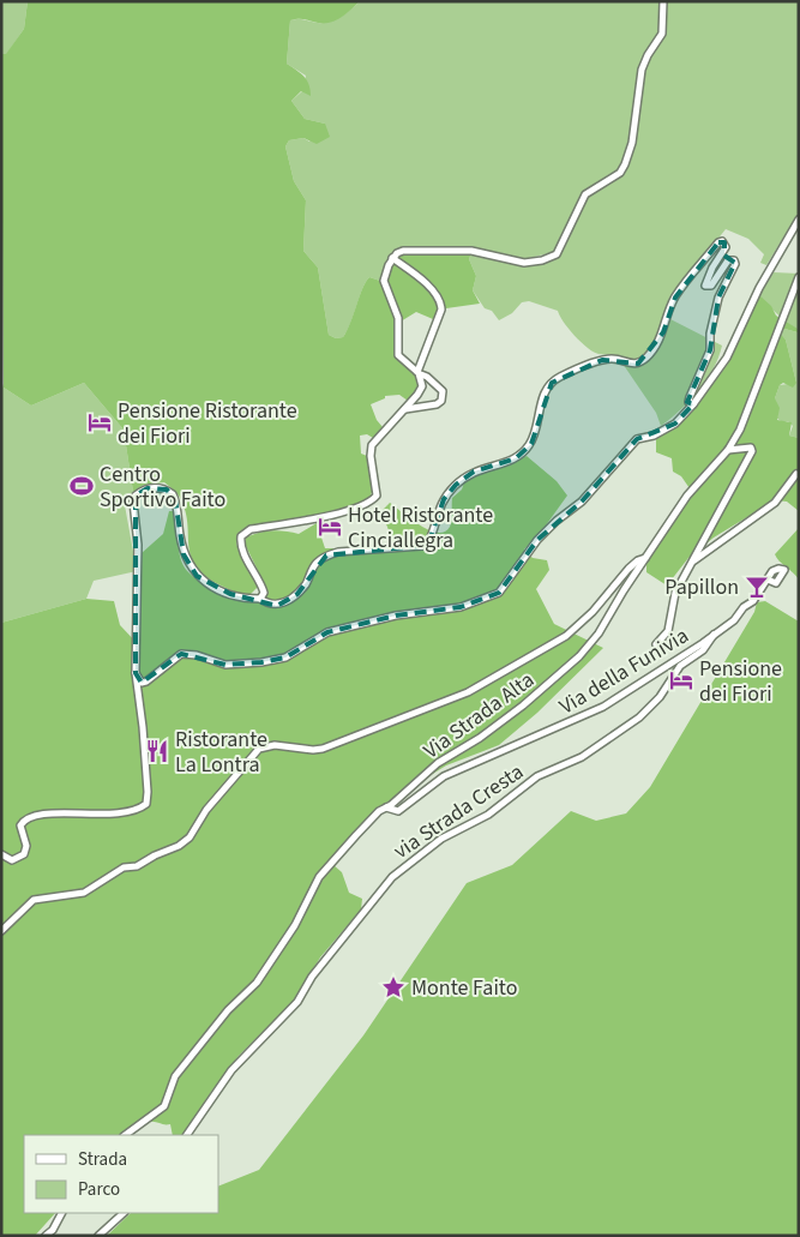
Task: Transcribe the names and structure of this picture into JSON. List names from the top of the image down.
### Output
{
  "streets": {
    "street": ["Via della Funivia", "Via Strada Alta", "via Strada Cresta"]
  },
  "crossings": [
    ["Via della Funivia", "Via Strada Alta"],
    ["Via della Funivia", "via Strada Cresta"]
  ],
  "places": {
    "hotel": ["Pensione Ristorante dei Fiori", "Hotel Ristorante Cinciallegra", "Pensione dei Fiori"],
    "sports": ["Centro Sportivo Faito"],
    "bar": ["Papillon"],
    "restaurant": ["Ristorante La Lontra"],
    "place": ["Monte Faito"]
  },
  "legend": ["Strada", "Parco"]
}
